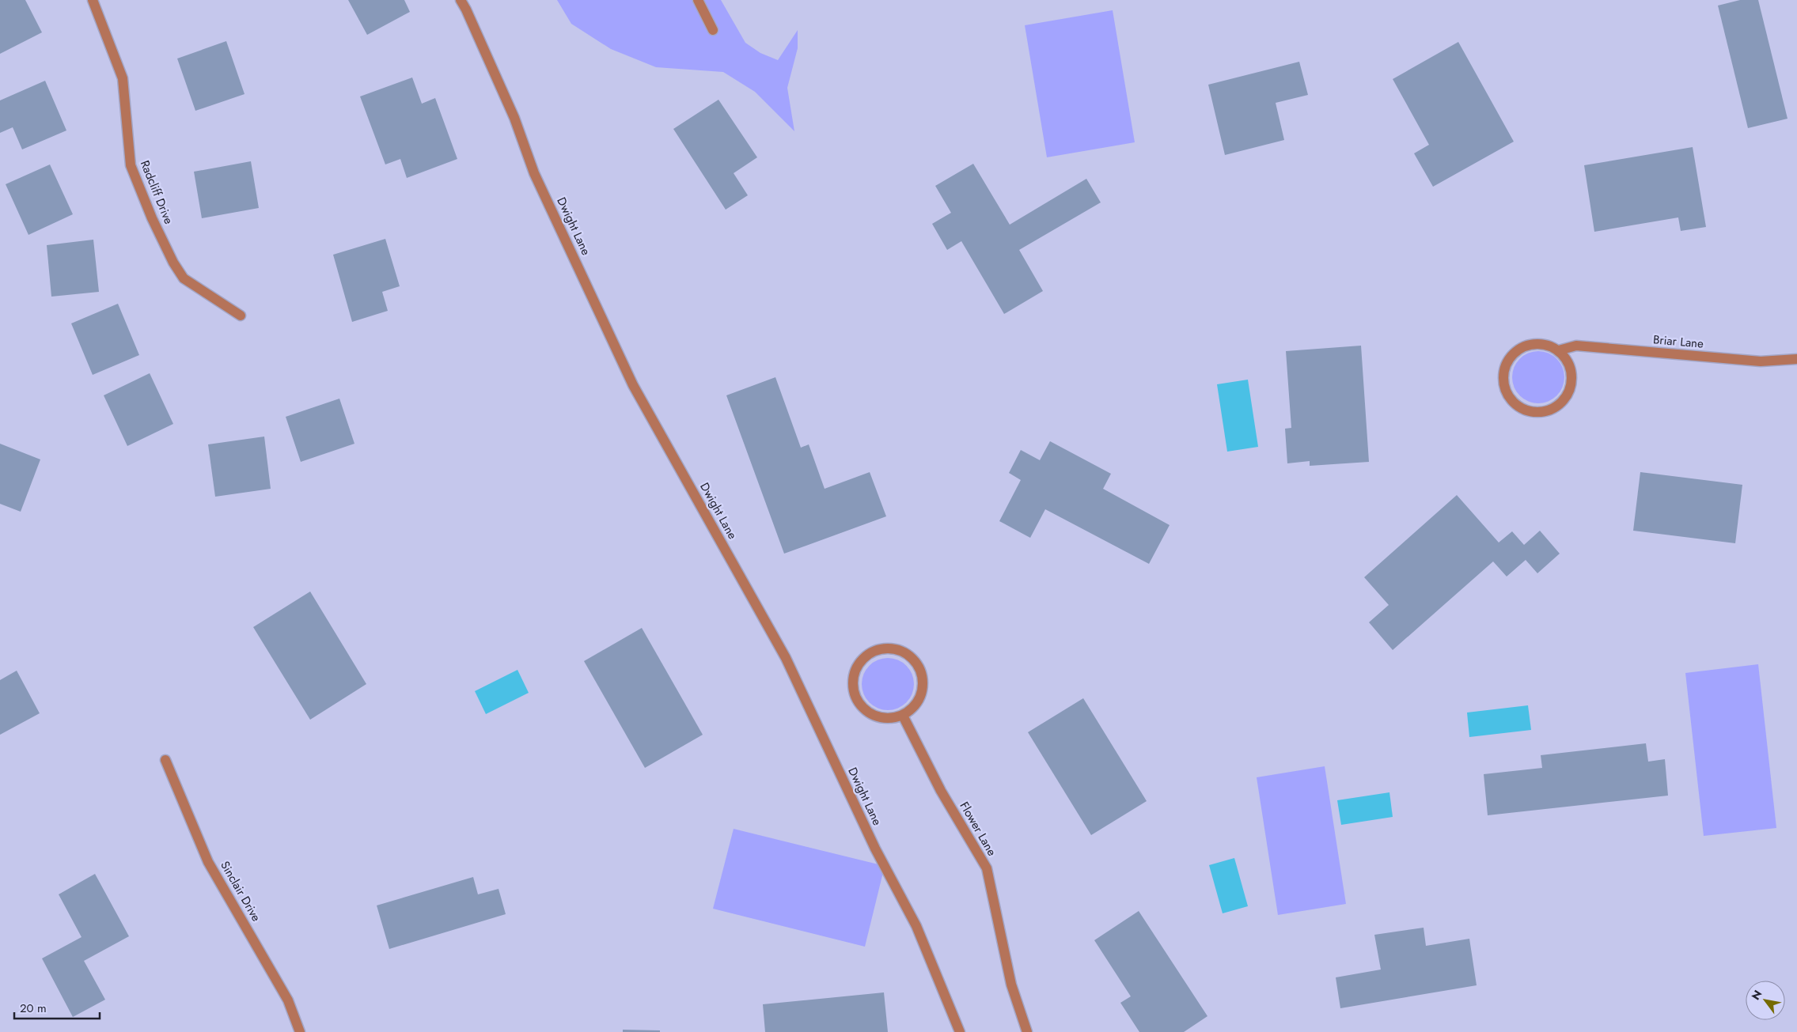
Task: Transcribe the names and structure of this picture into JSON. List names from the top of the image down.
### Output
{
  "streets": {
    "street": [
      "Radcliff Drive",
      "Dwight Lane",
      "Briar Lane",
      "Flower Lane",
      "Sinclair Drive"
    ]
  },
  "scale_bar": "20 m",
  "north": "top left"
}
